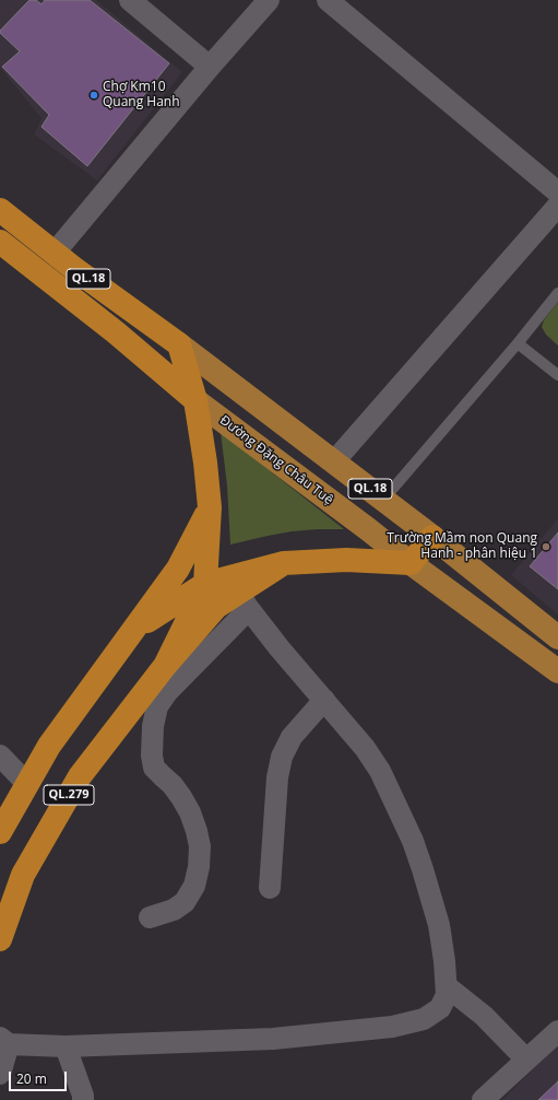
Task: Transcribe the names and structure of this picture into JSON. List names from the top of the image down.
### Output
{
  "streets": {
    "highway": ["QL.18", "Đường Đặng Châu Tuệ", "QL.279"]
  },
  "places": ["Chợ Km10 Quang Hanh", "Trường Mầm non Quang Hanh - phân hiệu 1"],
  "scale_bar": "20 m"
}
